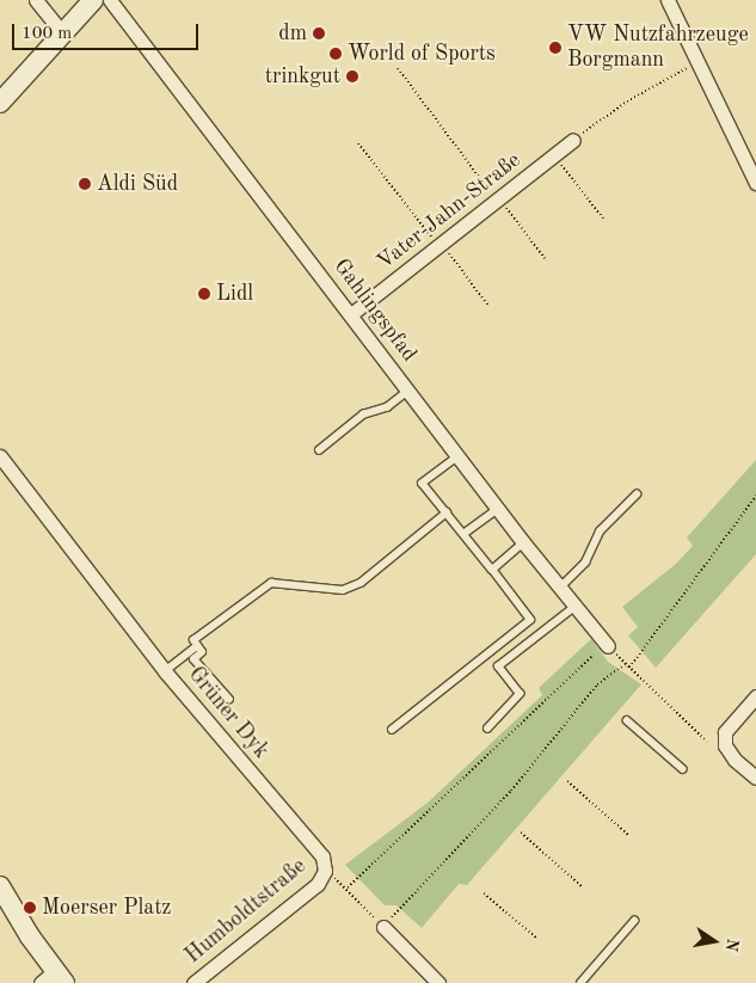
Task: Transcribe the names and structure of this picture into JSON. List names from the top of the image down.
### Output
{
  "streets": {
    "street": [
      "Vater-Jahn-Straße",
      "Gahlingspfad",
      "Grüner Dyk",
      "Humboldtstraße"
    ]
  },
  "crossings": [
    ["Vater-Jahn-Straße", "Gahlingspfad"],
    ["Grüner Dyk", "Humboldtstraße"]
  ],
  "places": [
    "dm",
    "VW Nutzfahrzeuge Borgmann",
    "World of Sports",
    "trinkgut",
    "Aldi Süd",
    "Lidl",
    "Moerser Platz"
  ],
  "scale_bar": "100 m",
  "north": "right"
}
